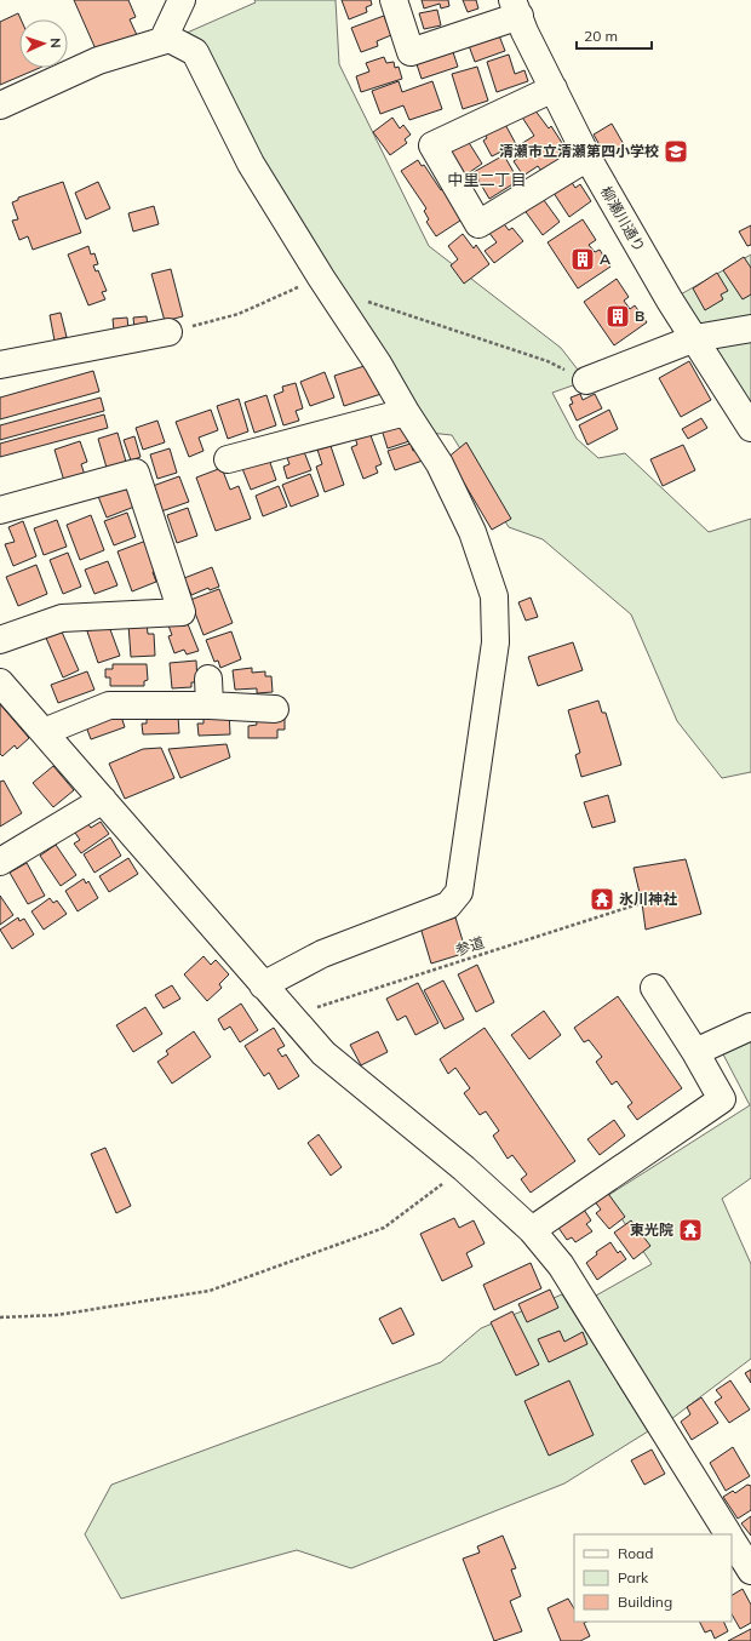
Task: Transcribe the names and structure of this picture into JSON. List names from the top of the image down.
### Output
{
  "streets": {
    "street": ["柳瀬川通り"],
    "path": ["参道"]
  },
  "districts": ["中里二丁目"],
  "places": {
    "school or university": ["清瀬市立清瀬第四小学校"],
    "building": ["A", "B"],
    "temple": ["氷川神社", "東光院"]
  },
  "legend": ["Road", "Park", "Building"],
  "scale_bar": "20 m",
  "north": "right"
}
